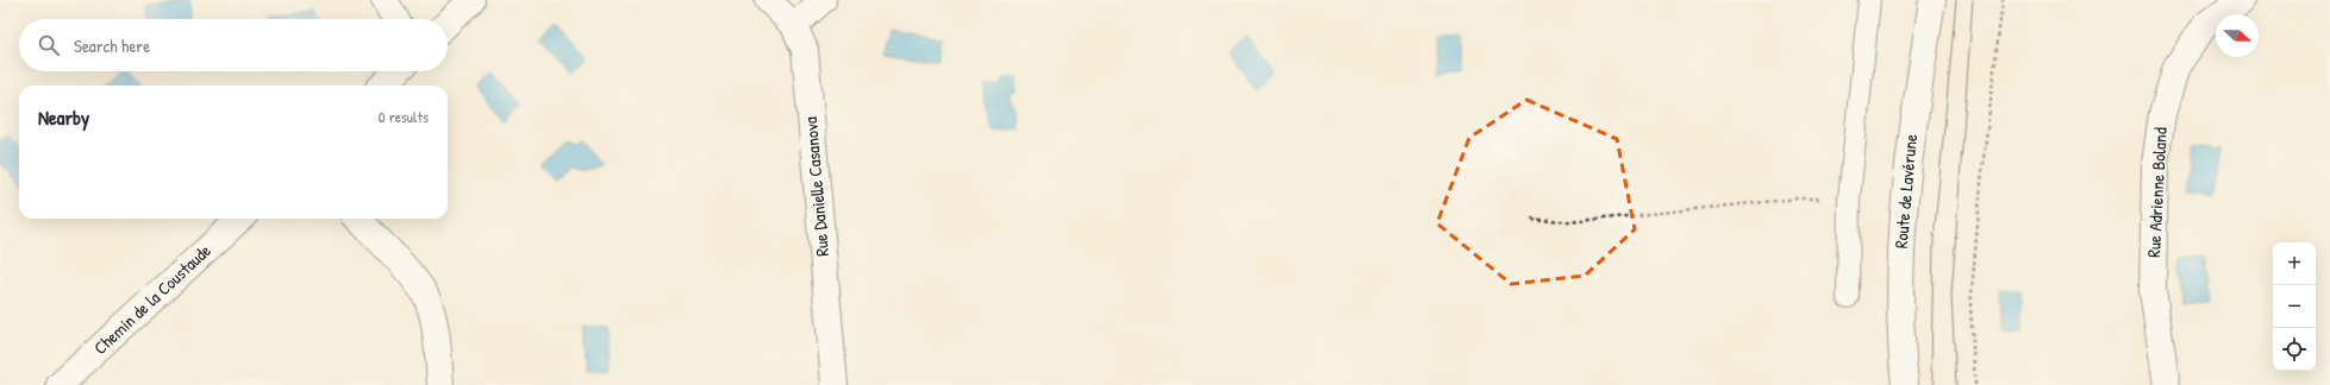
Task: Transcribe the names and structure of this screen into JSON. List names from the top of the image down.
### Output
{
  "streets": {
    "street": [
      "Rue Danielle Casanova",
      "Route de Lavérune",
      "Rue Adrienne Boland",
      "Chemin de la Coustaude"
    ]
  },
  "north": "right",
  "page": {
    "search": "Search here",
    "heading": ["Nearby", "0 results"],
    "map_buttons": ["+", "−"]
  }
}
